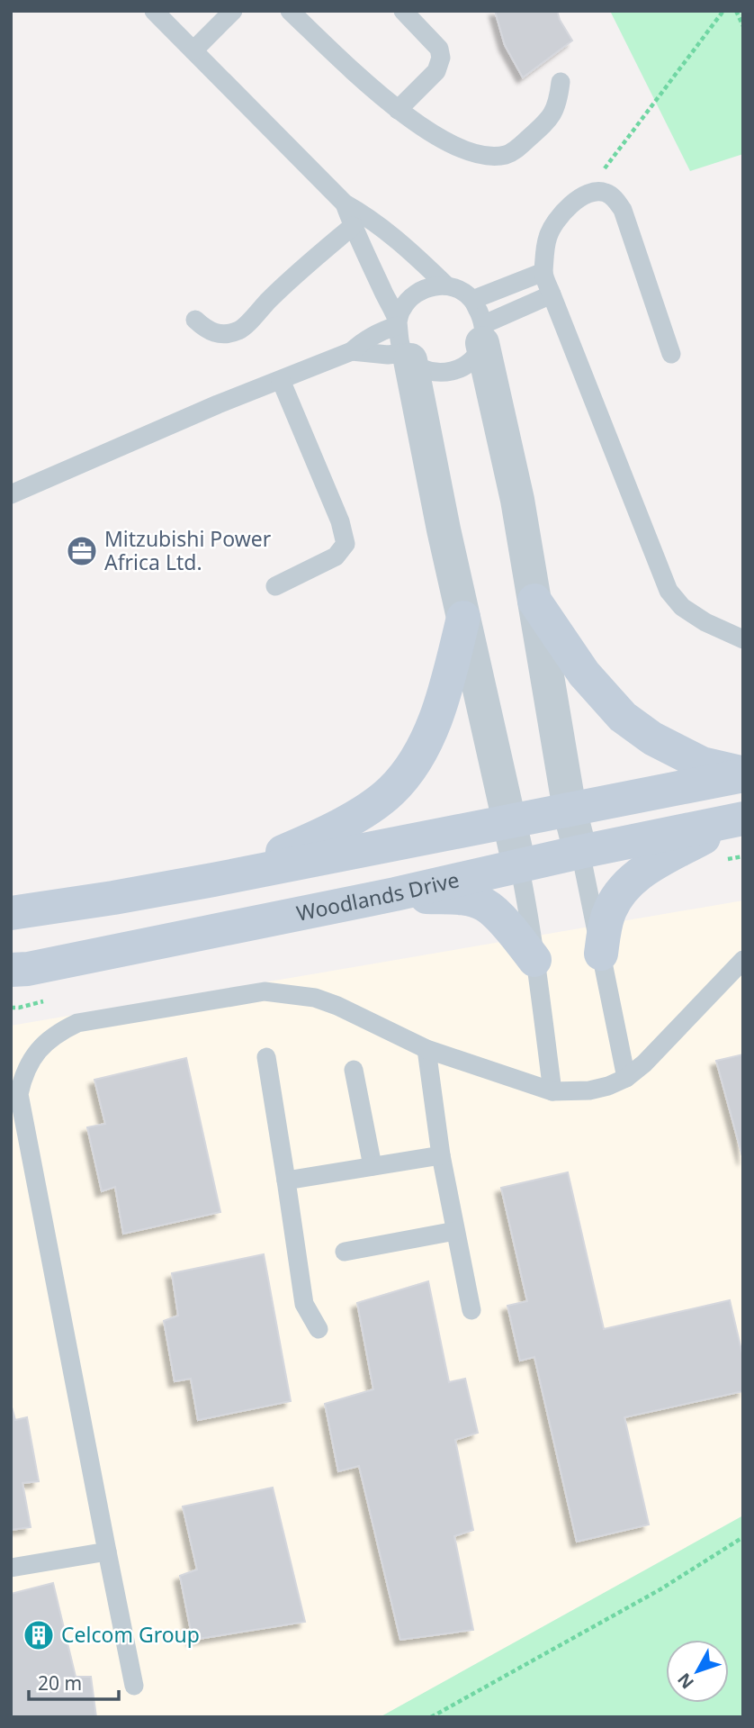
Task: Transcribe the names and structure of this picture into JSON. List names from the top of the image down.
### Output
{
  "streets": {
    "main road": ["Woodlands Drive"]
  },
  "places": {
    "office": ["Mitzubishi Power Africa Ltd."],
    "building": ["Celcom Group"]
  },
  "scale_bar": "20 m",
  "north": "bottom left"
}
